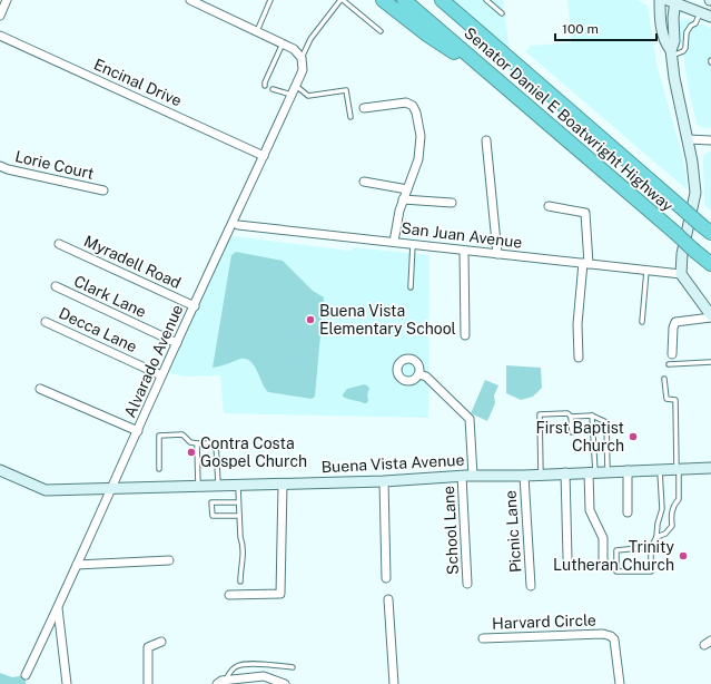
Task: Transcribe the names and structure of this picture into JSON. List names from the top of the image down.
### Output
{
  "streets": {
    "highway": ["Senator Daniel E Boatwright Highway"],
    "street": [
      "Encinal Drive",
      "Lorie Court",
      "San Juan Avenue",
      "Myradell Road",
      "Clark Lane",
      "Decca Lane",
      "Alvarado Avenue",
      "Buena Vista Avenue",
      "School Lane",
      "Picnic Lane",
      "Harvard Circle"
    ]
  },
  "crossings": [
    ["Encinal Drive", "Alvarado Avenue"],
    ["Myradell Road", "Alvarado Avenue"],
    ["Clark Lane", "Alvarado Avenue"],
    ["Decca Lane", "Alvarado Avenue"],
    ["Alvarado Avenue", "Buena Vista Avenue"],
    ["Buena Vista Avenue", "School Lane"],
    ["Buena Vista Avenue", "Picnic Lane"]
  ],
  "places": [
    "Buena Vista Elementary School",
    "First Baptist Church",
    "Contra Costa Gospel Church",
    "Trinity Lutheran Church"
  ],
  "scale_bar": "100 m"
}
